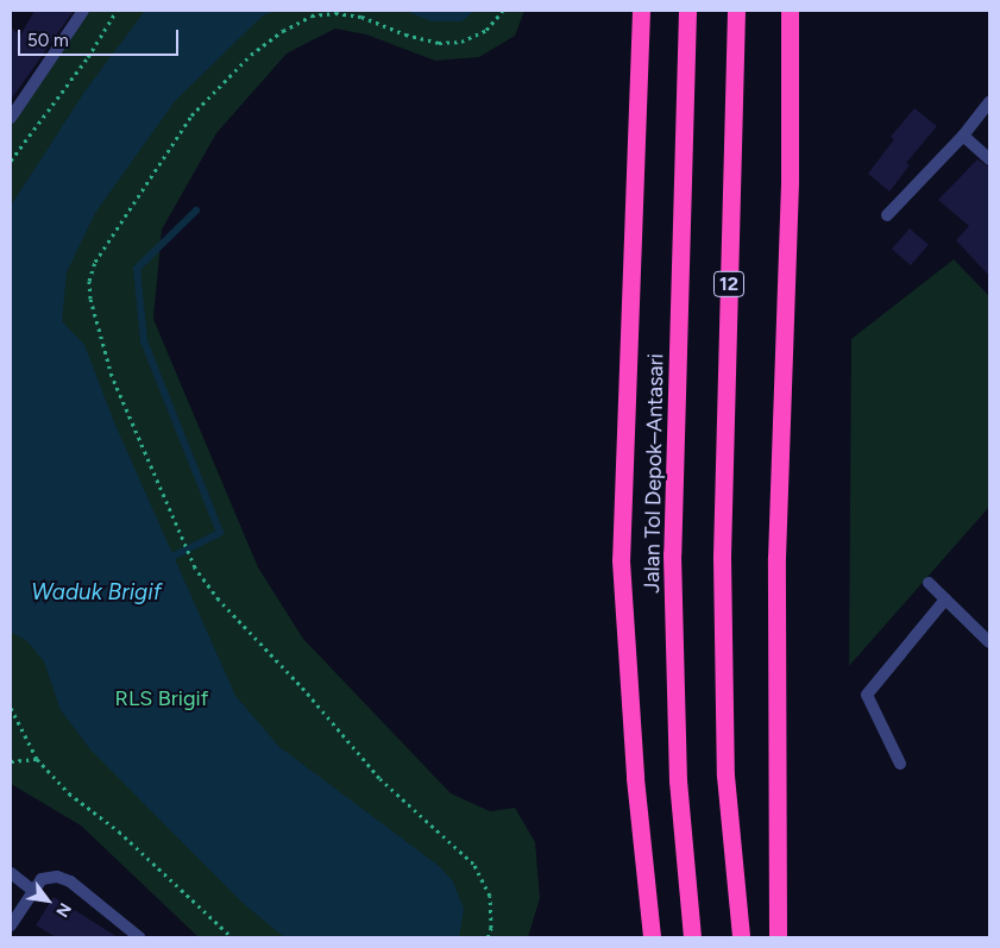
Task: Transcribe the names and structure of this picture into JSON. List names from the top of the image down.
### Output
{
  "streets": {
    "highway": ["12", "Jalan Tol Depok–Antasari"]
  },
  "water": ["Waduk Brigif"],
  "parks": ["RLS Brigif"],
  "scale_bar": "50 m",
  "north": "bottom right"
}
